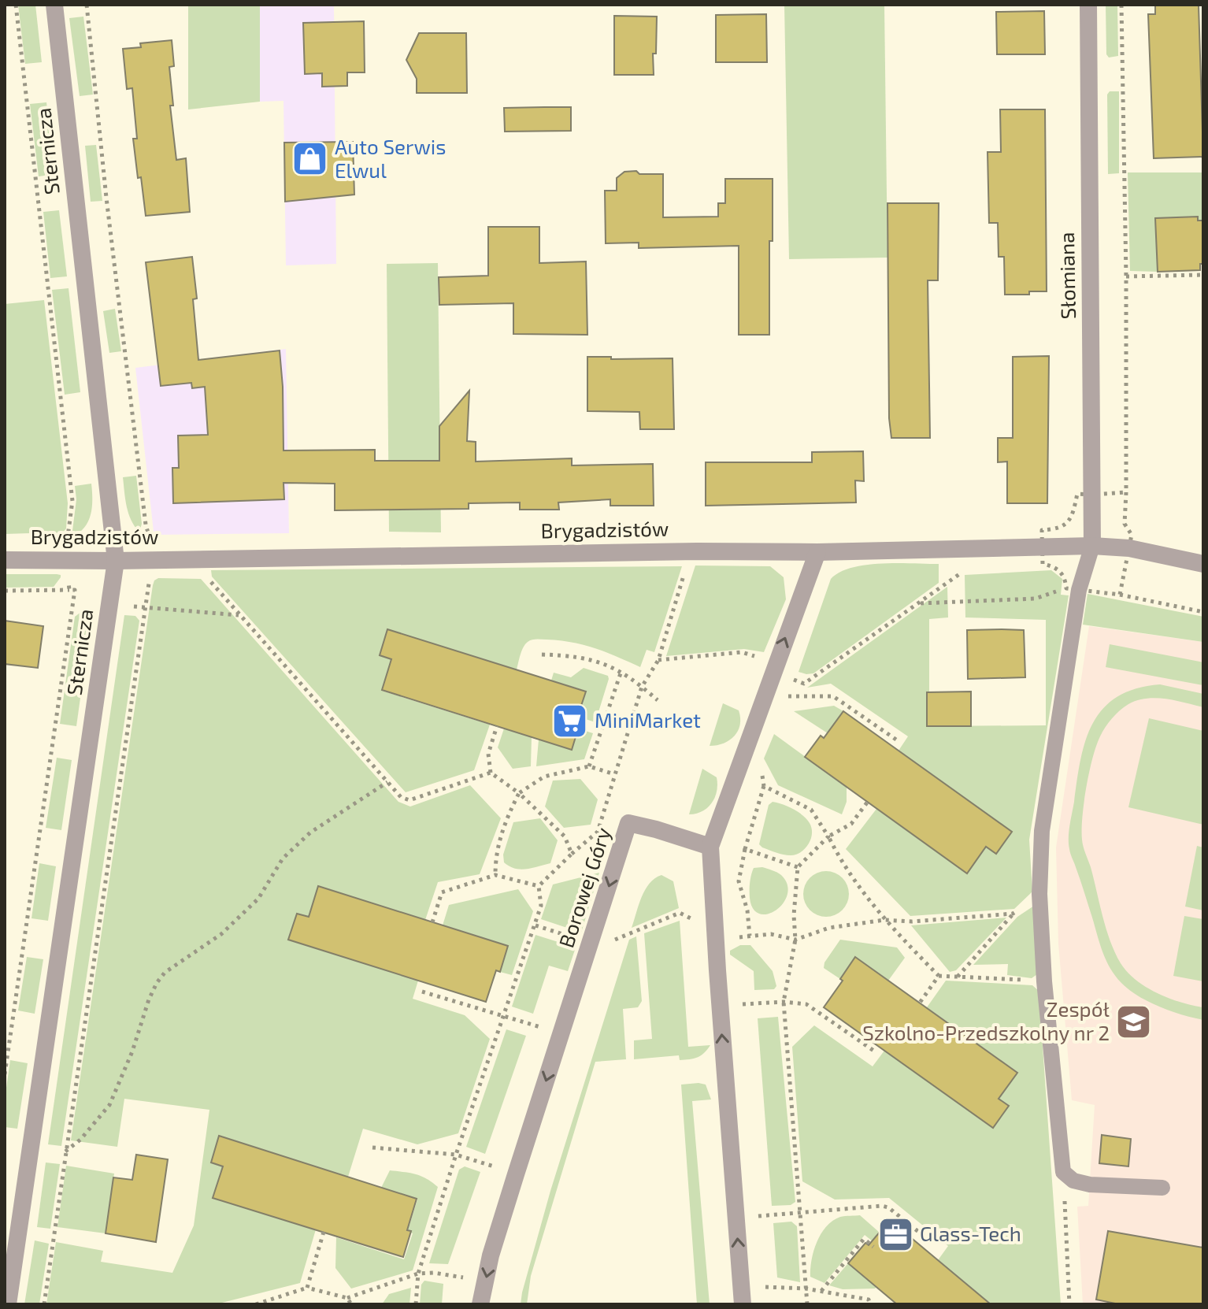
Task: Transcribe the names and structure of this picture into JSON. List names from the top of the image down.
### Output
{
  "streets": {
    "street": [
      "Sternicza",
      "Słomiana",
      "Brygadzistów",
      "Borowej Góry"
    ]
  },
  "crossings": [
    ["Sternicza", "Brygadzistów"],
    ["Słomiana", "Brygadzistów"]
  ],
  "one_way": ["Borowej Góry"],
  "places": {
    "shop": ["Auto Serwis Elwul"],
    "supermarket": ["MiniMarket"],
    "school or university": ["Zespół Szkolno-Przedszkolny nr 2"],
    "office": ["Glass-Tech"]
  }
}
